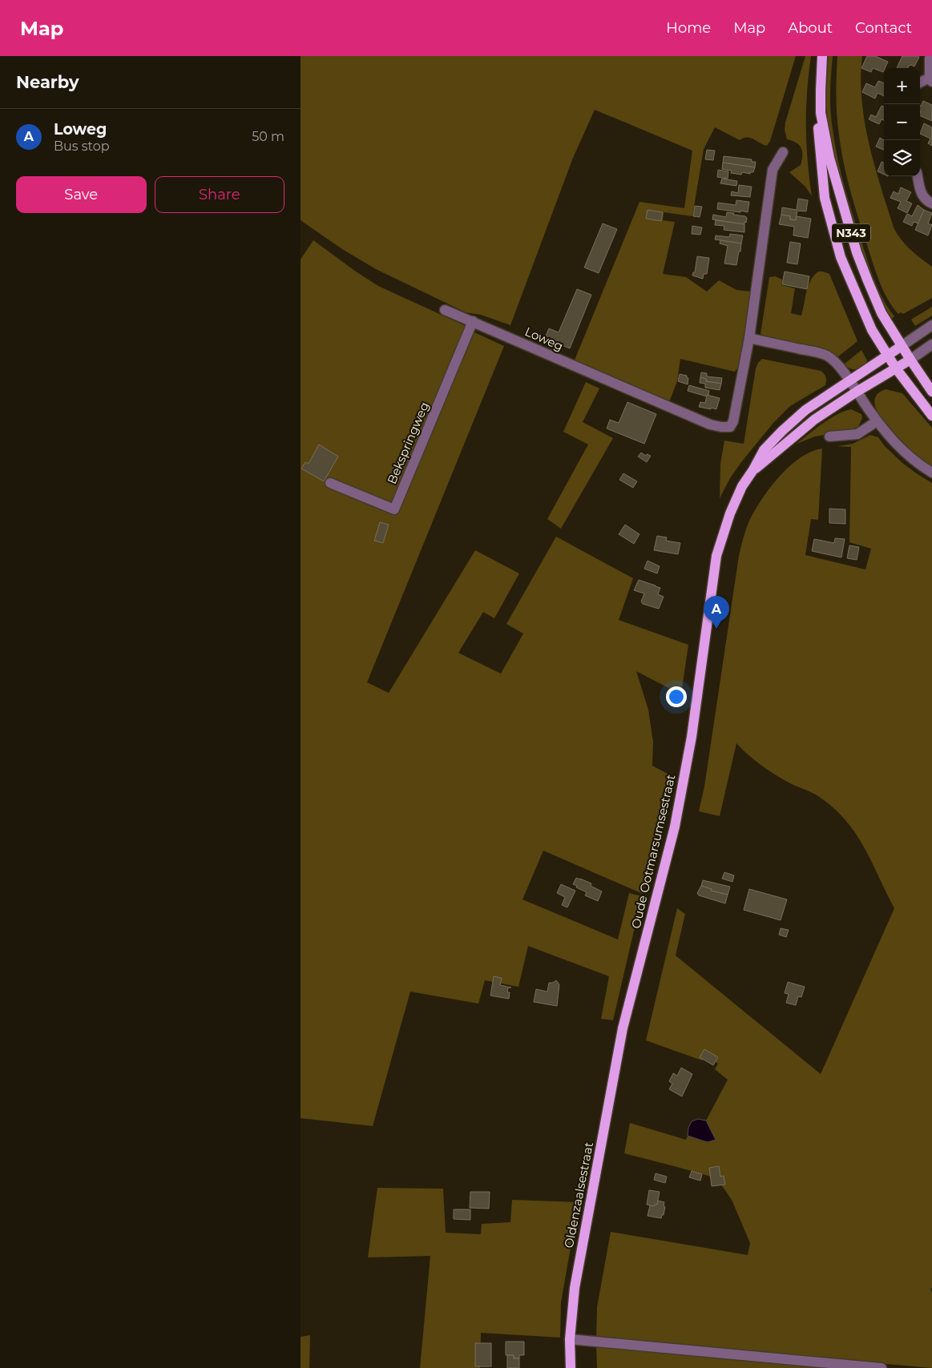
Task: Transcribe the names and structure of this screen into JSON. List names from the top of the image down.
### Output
{
  "streets": {
    "main road": ["N343", "Oude Ootmarsumsestraat", "Oldenzaalsestraat"],
    "street": ["Loweg", "Bekspringweg"]
  },
  "crossings": [
    ["N343", "Oude Ootmarsumsestraat"],
    ["Loweg", "Bekspringweg"],
    ["Oude Ootmarsumsestraat", "Oldenzaalsestraat"]
  ],
  "page": {
    "header": "Map",
    "nav": [
      "Home",
      "Map",
      "About",
      "Contact"
    ],
    "heading": "Nearby",
    "map_buttons": ["+", "−"],
    "list": [
      {
        "mark": "A",
        "name": "Loweg",
        "note": "Bus stop",
        "value": "50 m"
      }
    ],
    "buttons": ["Save", "Share"],
    "pins": "A"
  }
}
